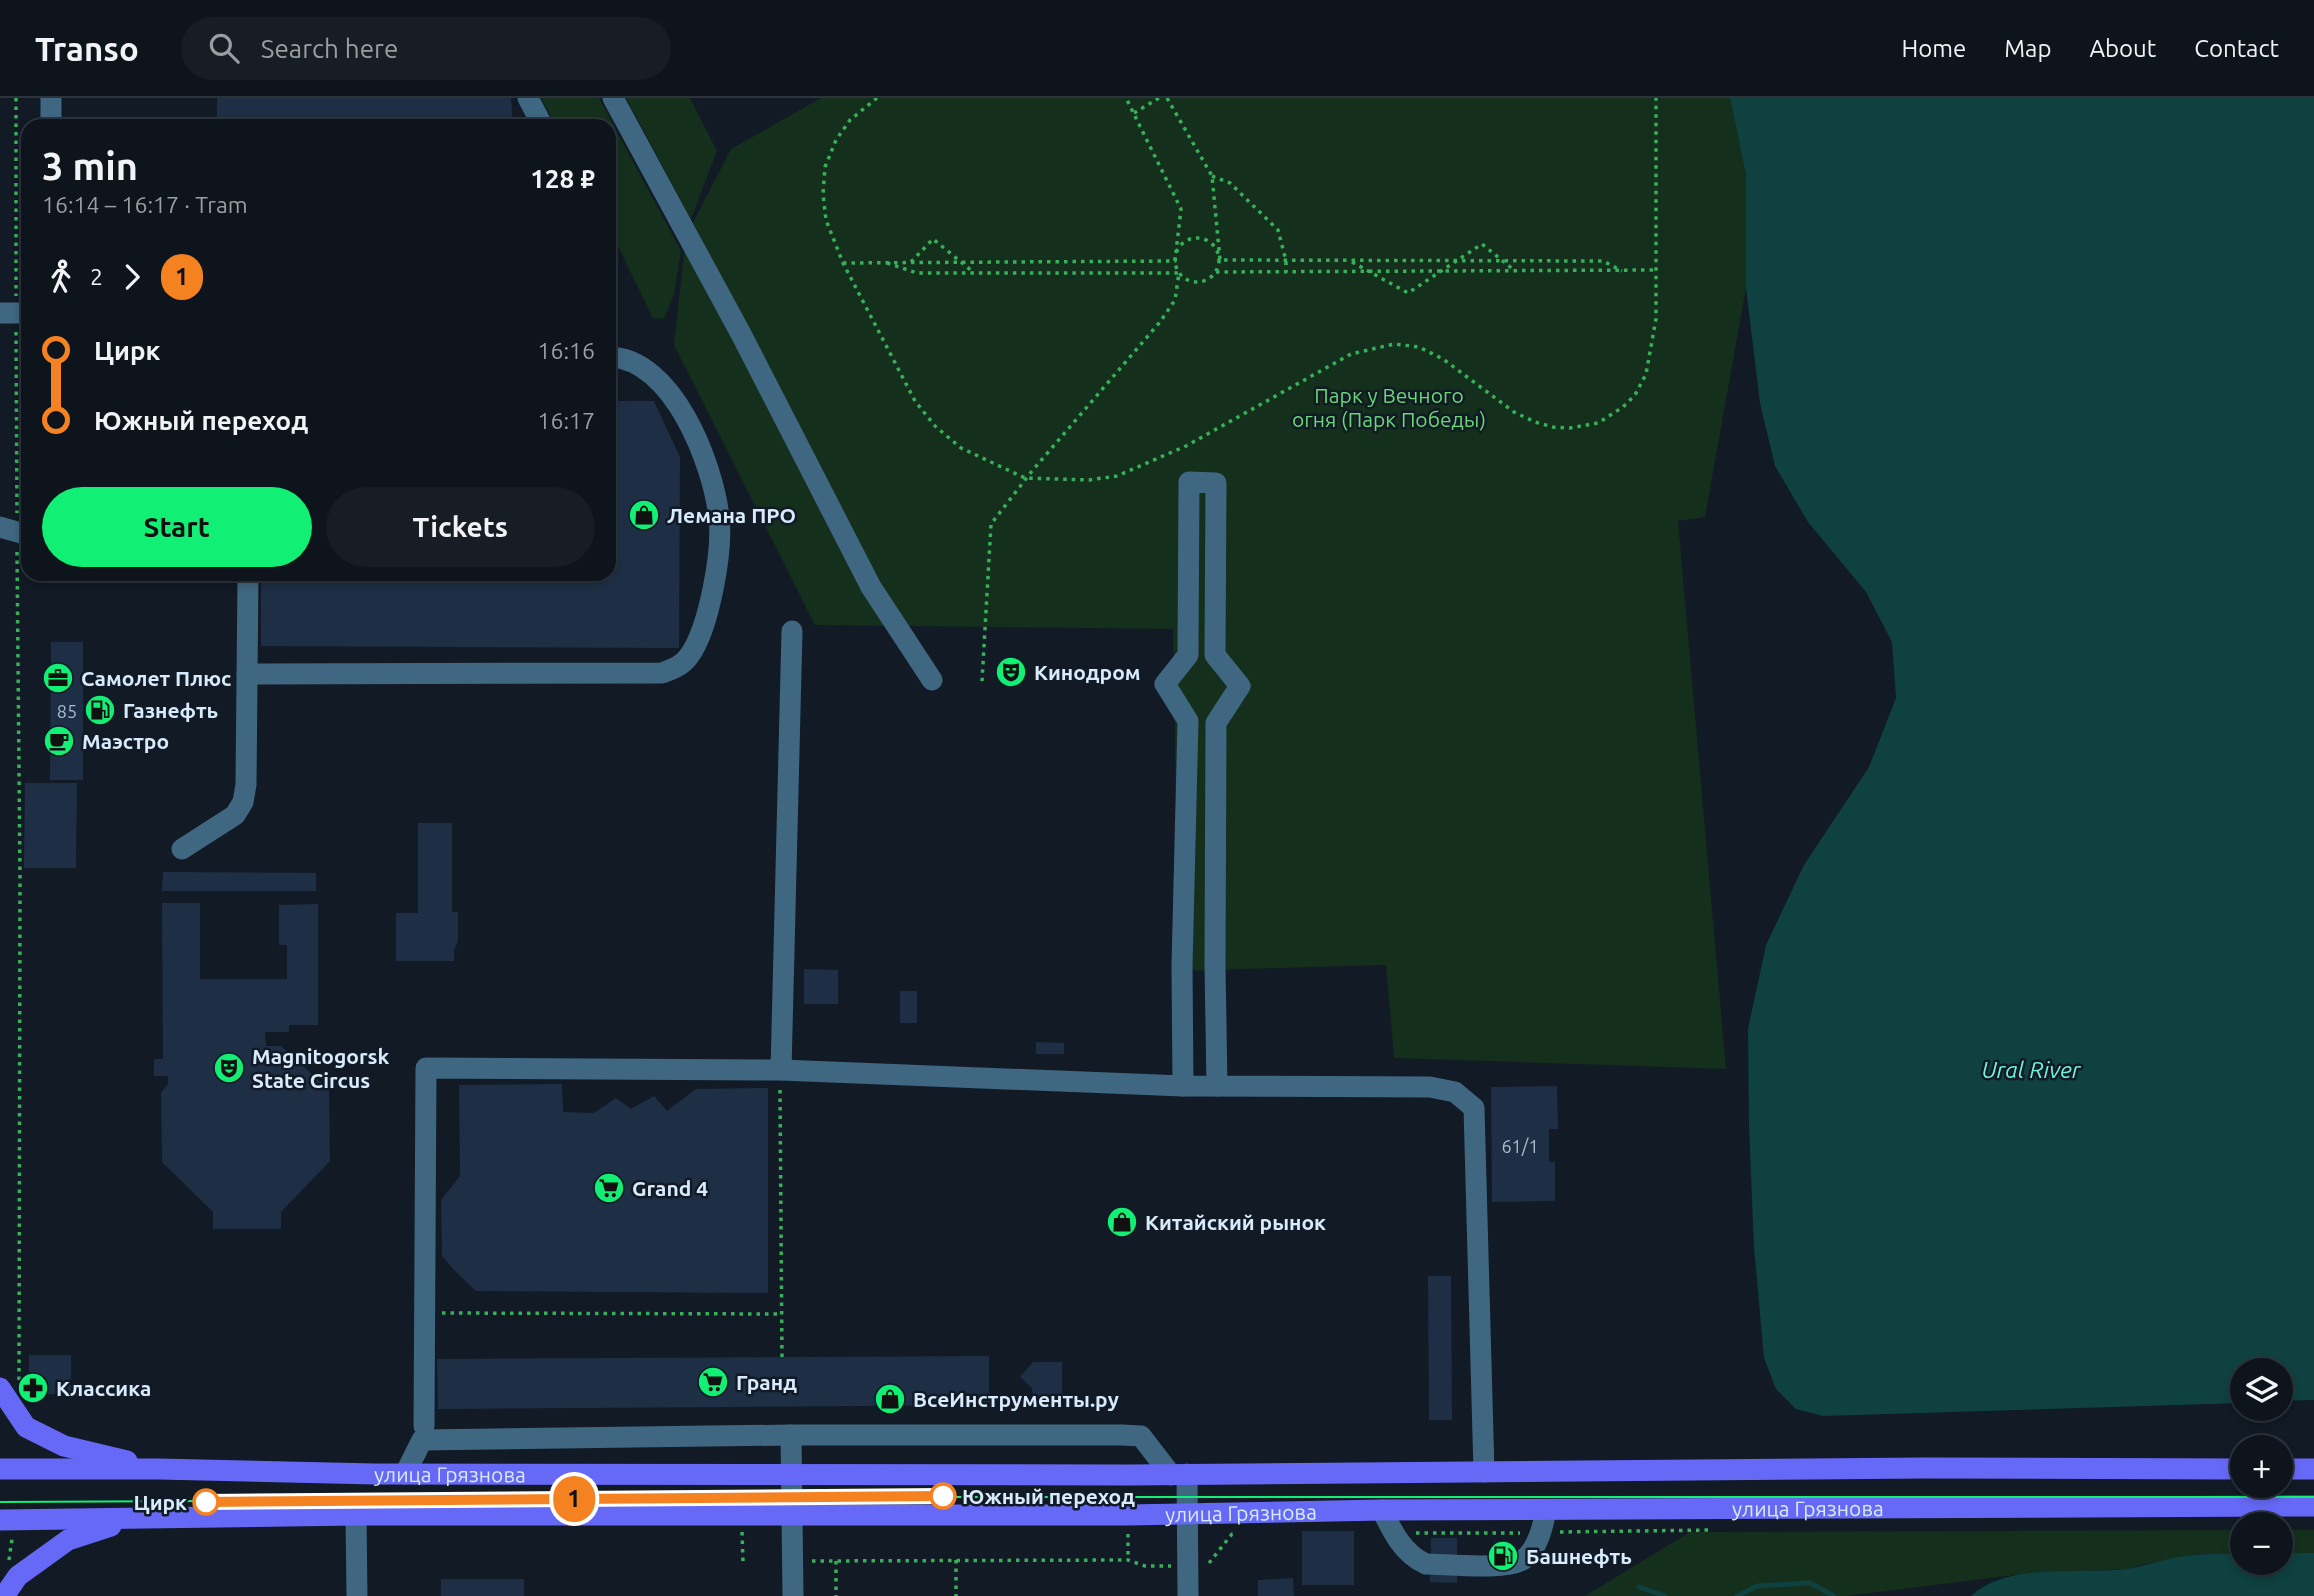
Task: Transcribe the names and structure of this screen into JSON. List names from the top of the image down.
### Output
{
  "streets": {
    "main road": ["улица Грязнова"]
  },
  "water": ["Ural River"],
  "parks": ["Парк у Вечного огня (Парк Победы)"],
  "places": {
    "shop": ["Лемана ПРО", "Китайский рынок", "ВсеИнструменты.ру"],
    "theatre": ["Кинодром", "Magnitogorsk State Circus"],
    "office": ["Самолет Плюс"],
    "fuel station": ["Газнефть", "Башнефть"],
    "cafe": ["Маэстро"],
    "supermarket": ["Grand 4", "Гранд"],
    "pharmacy": ["Классика"],
    "other": ["Южный переход", "Цирк"]
  },
  "lines": ["tram line 1"],
  "house_numbers": ["85", "61/1"],
  "page": {
    "header": "Transo",
    "search": "Search here",
    "nav": [
      "Home",
      "Map",
      "About",
      "Contact"
    ],
    "on_map": "1",
    "heading": ["3 min", "16:14 – 16:17 · Tram", "128 ₽"],
    "legs": ["2", "1"],
    "list": [
      {
        "name": "Цирк",
        "value": "16:16"
      },
      {
        "name": "Южный переход",
        "value": "16:17"
      }
    ],
    "buttons": ["Start", "Tickets"],
    "map_buttons": ["+", "−"]
  }
}
